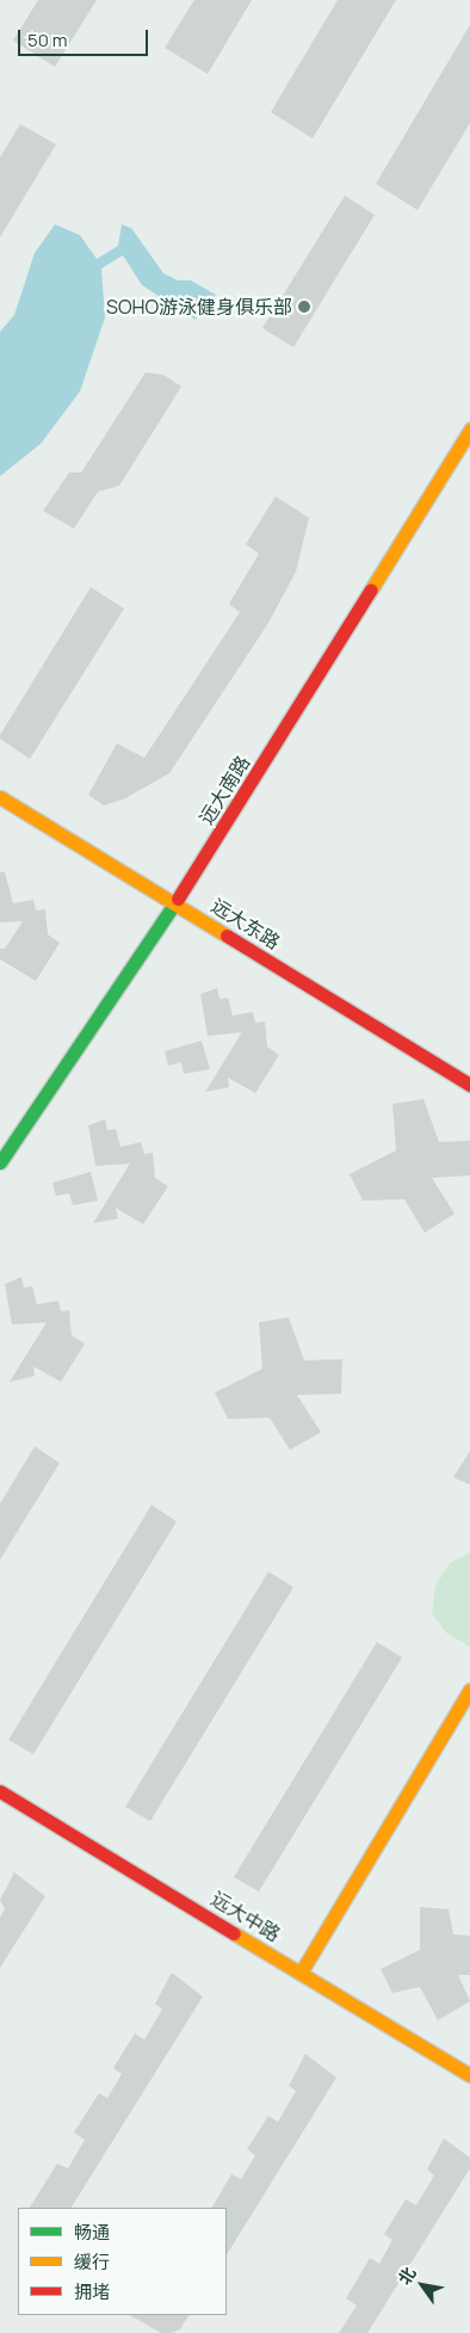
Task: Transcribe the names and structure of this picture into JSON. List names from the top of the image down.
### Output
{
  "streets": {
    "street": ["远大南路", "远大东路", "远大中路"]
  },
  "crossings": [
    ["远大南路", "远大东路"]
  ],
  "places": ["SOHO游泳健身俱乐部"],
  "legend": ["畅通", "缓行", "拥堵"],
  "scale_bar": "50 m",
  "north": "top left"
}
